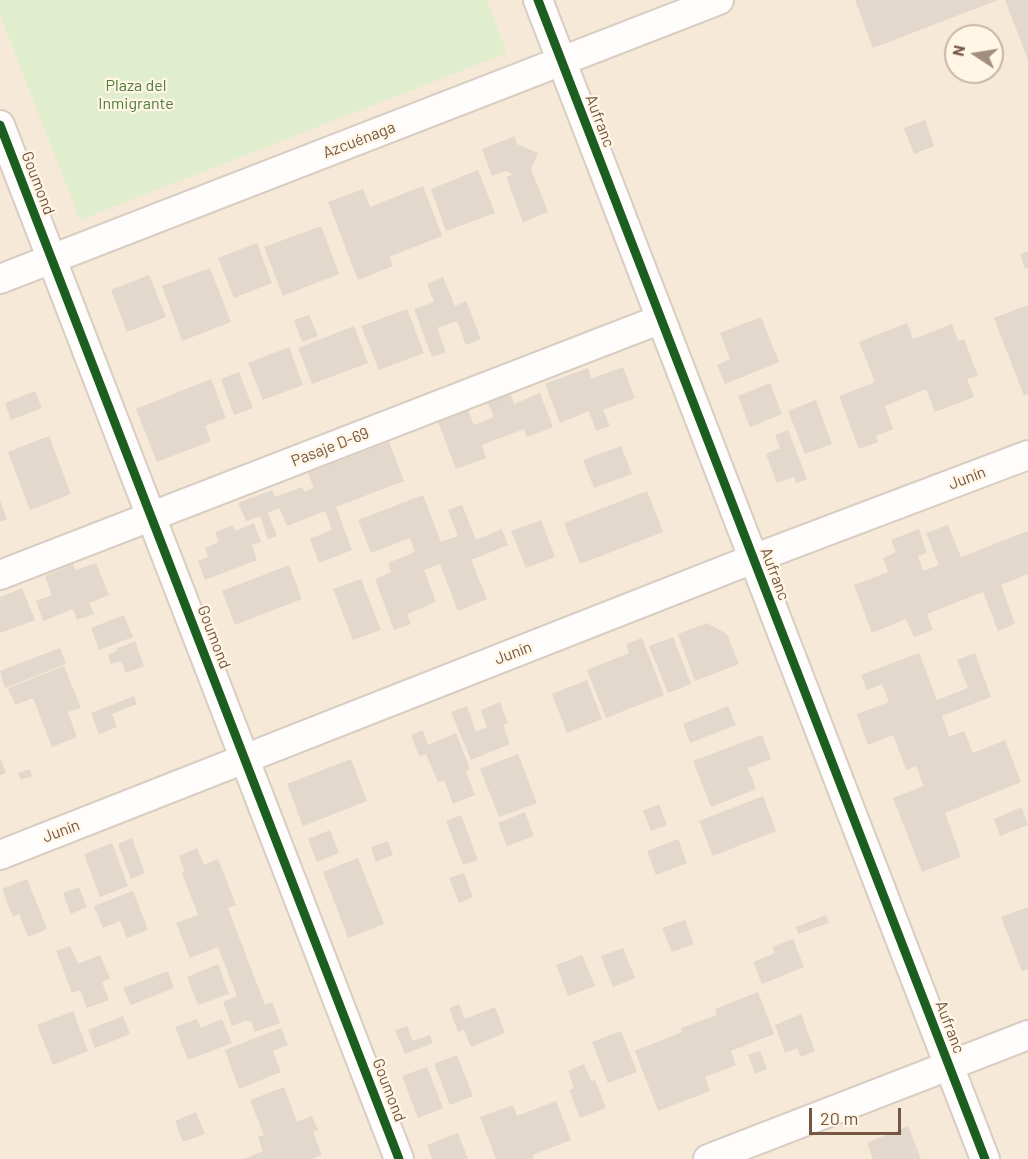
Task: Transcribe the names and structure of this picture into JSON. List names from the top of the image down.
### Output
{
  "streets": {
    "street": [
      "Aufranc",
      "Azcuénaga",
      "Goumond",
      "Pasaje D-69",
      "Junín"
    ]
  },
  "crossings": [
    ["Aufranc", "Azcuénaga"],
    ["Aufranc", "Pasaje D-69"],
    ["Aufranc", "Junín"],
    ["Azcuénaga", "Goumond"],
    ["Goumond", "Pasaje D-69"],
    ["Goumond", "Junín"]
  ],
  "parks": ["Plaza del Inmigrante"],
  "scale_bar": "20 m",
  "north": "left"
}
